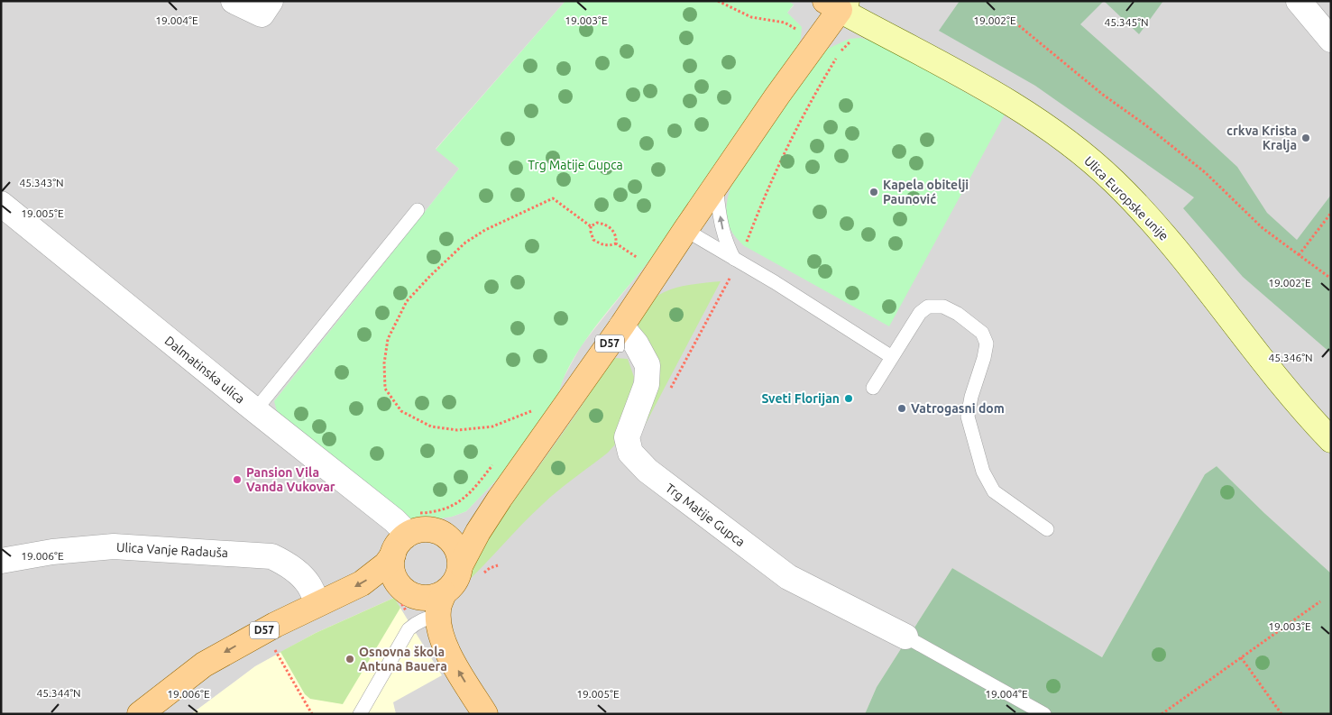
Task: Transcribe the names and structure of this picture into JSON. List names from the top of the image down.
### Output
{
  "streets": {
    "main road": ["Ulica Europske unije", "D57"],
    "street": ["Dalmatinska ulica", "Trg Matije Gupca", "Ulica Vanje Radauša"]
  },
  "crossings": [
    ["Ulica Europske unije", "D57"],
    ["D57", "Dalmatinska ulica"],
    ["D57", "Trg Matije Gupca"],
    ["D57", "Ulica Vanje Radauša"]
  ],
  "parks": ["Trg Matije Gupca"],
  "places": [
    "crkva Krista Kralja",
    "Kapela obitelji Paunović",
    "Sveti Florijan",
    "Vatrogasni dom",
    "Pansion Vila Vanda Vukovar",
    "Osnovna škola Antuna Bauera"
  ],
  "coordinates": [
    "19.004°E",
    "19.003°E",
    "19.002°E",
    "45.345°N",
    "45.343°N",
    "19.005°E",
    "45.346°N",
    "19.006°E",
    "45.344°N"
  ]
}
